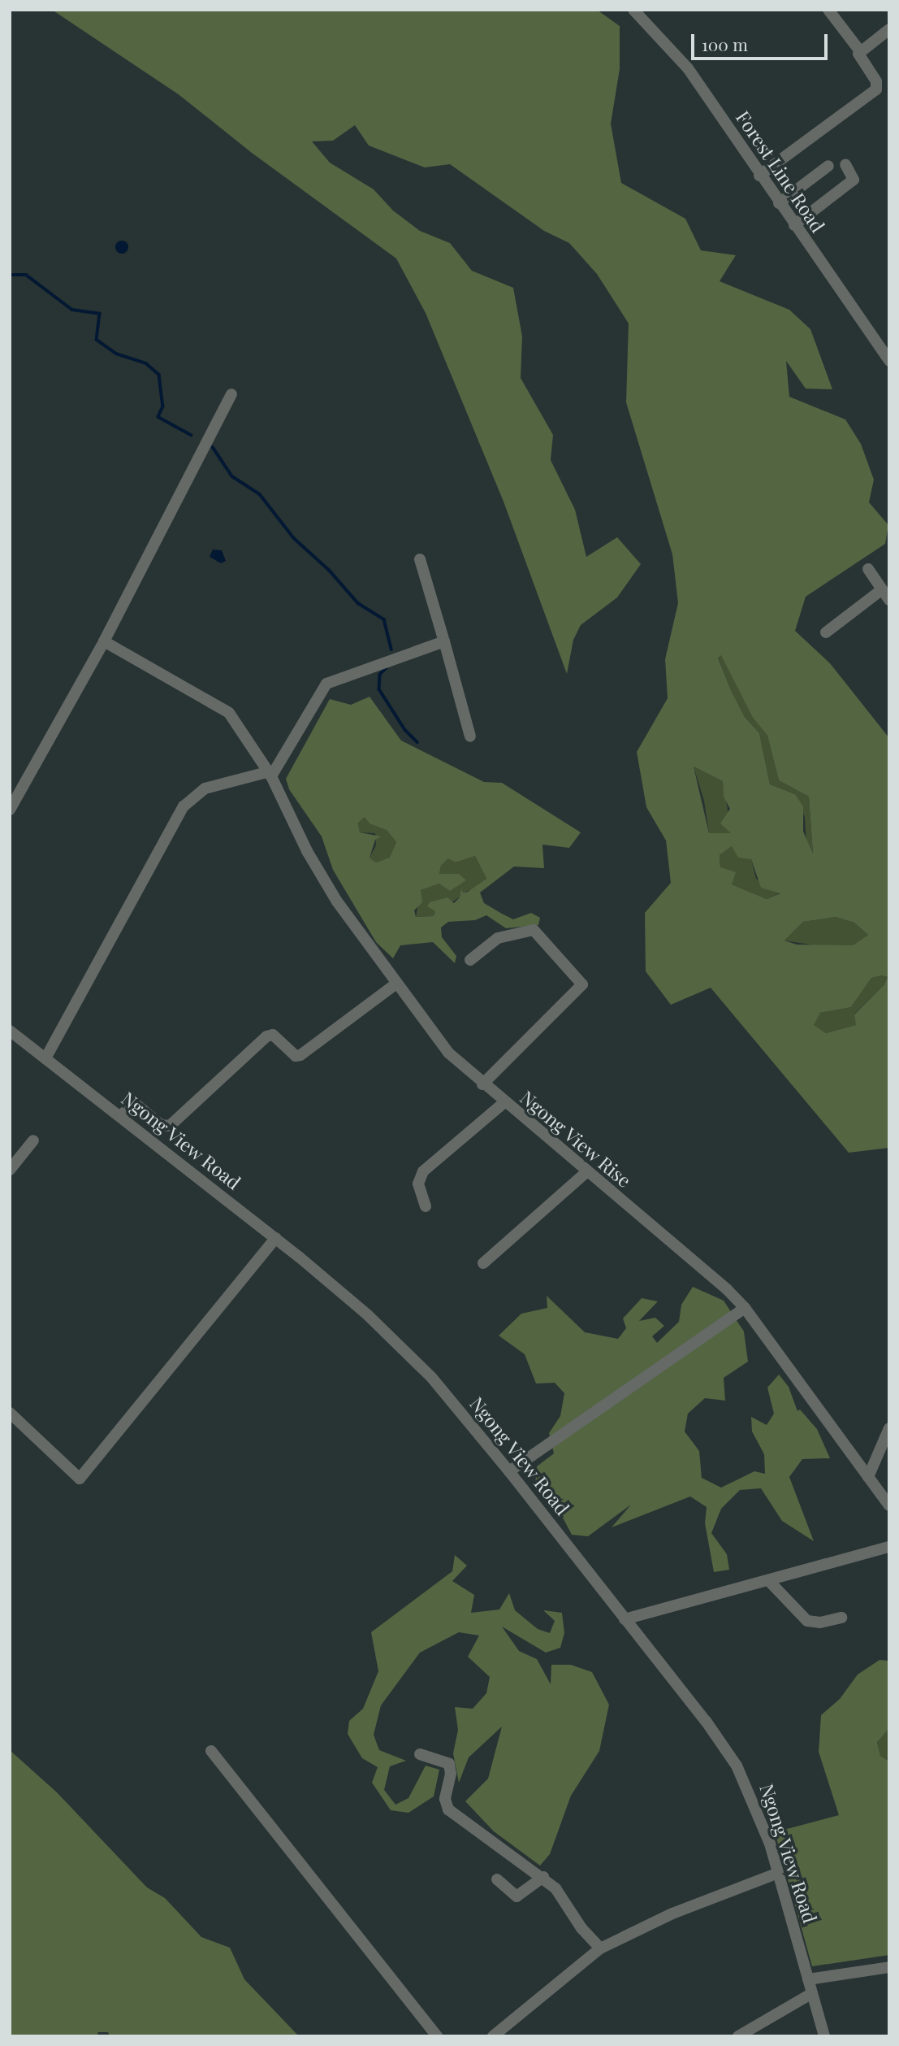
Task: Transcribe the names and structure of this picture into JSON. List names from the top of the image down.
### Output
{
  "streets": {
    "street": ["Forest Line Road", "Ngong View Rise", "Ngong View Road"]
  },
  "scale_bar": "100 m"
}
